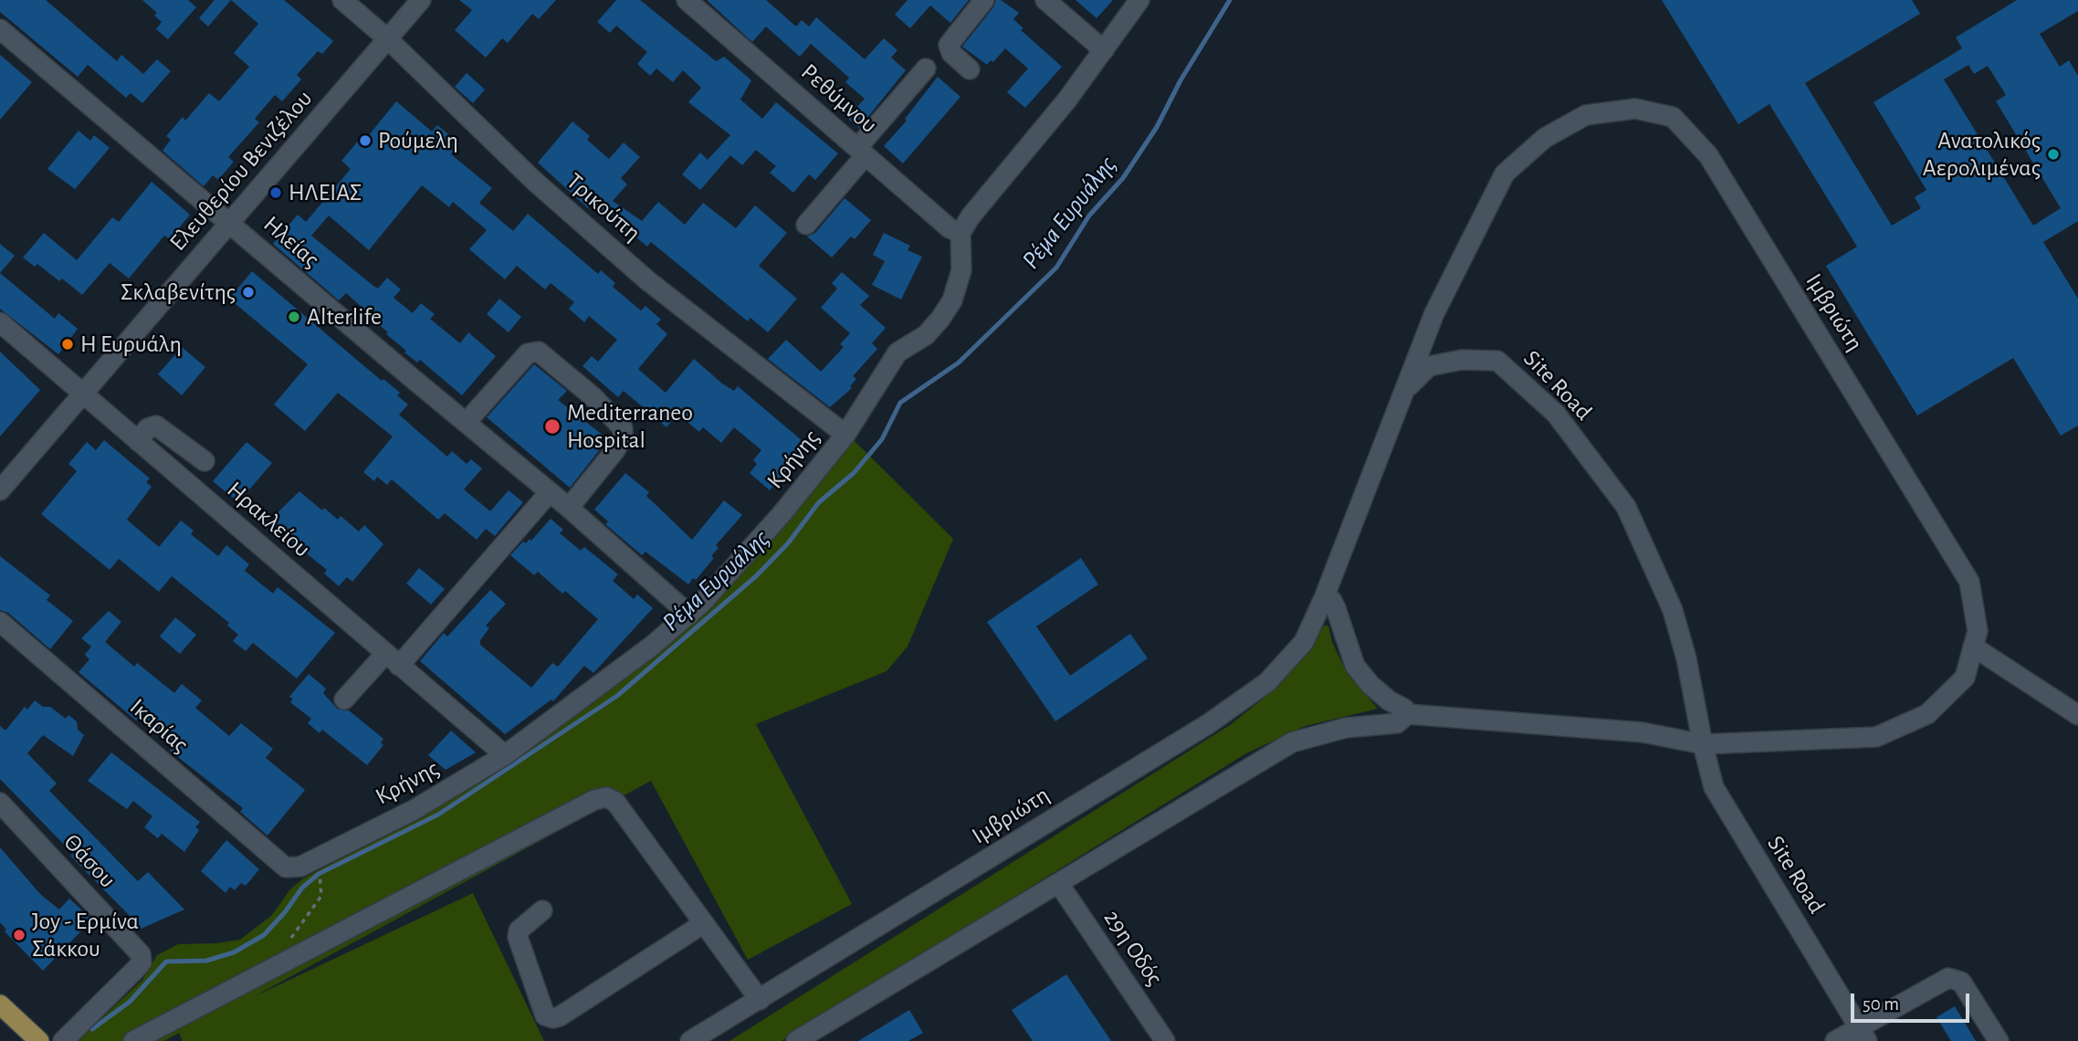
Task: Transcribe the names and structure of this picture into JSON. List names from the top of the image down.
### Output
{
  "streets": {
    "street": [
      "Ρεθύμνου",
      "Ελευθερίου Βενιζέλου",
      "Τρικούπη",
      "Ηλείας",
      "Ιμβριώτη",
      "Site Road",
      "Κρήνης",
      "Ηρακλείου",
      "Ικαρίας",
      "Θάσου",
      "29η Οδός"
    ]
  },
  "crossings": [
    ["Ρεθύμνου", "Κρήνης"],
    ["Ελευθερίου Βενιζέλου", "Τρικούπη"],
    ["Ελευθερίου Βενιζέλου", "Ηλείας"],
    ["Ελευθερίου Βενιζέλου", "Ηρακλείου"],
    ["Τρικούπη", "Κρήνης"],
    ["Ηλείας", "Κρήνης"],
    ["Ιμβριώτη", "Site Road"],
    ["Κρήνης", "Ηρακλείου"],
    ["Κρήνης", "Ικαρίας"]
  ],
  "water": ["Ρέμα Ευρυάλης"],
  "places": [
    "Ρούμελη",
    "Ανατολικός Αερολιμένας",
    "ΗΛΕΙΑΣ",
    "Σκλαβενίτης",
    "Alterlife",
    "Η Ευρυάλη",
    "Mediterraneo Hospital",
    "Joy - Ερμίνα Σάκκου"
  ],
  "scale_bar": "50 m"
}
